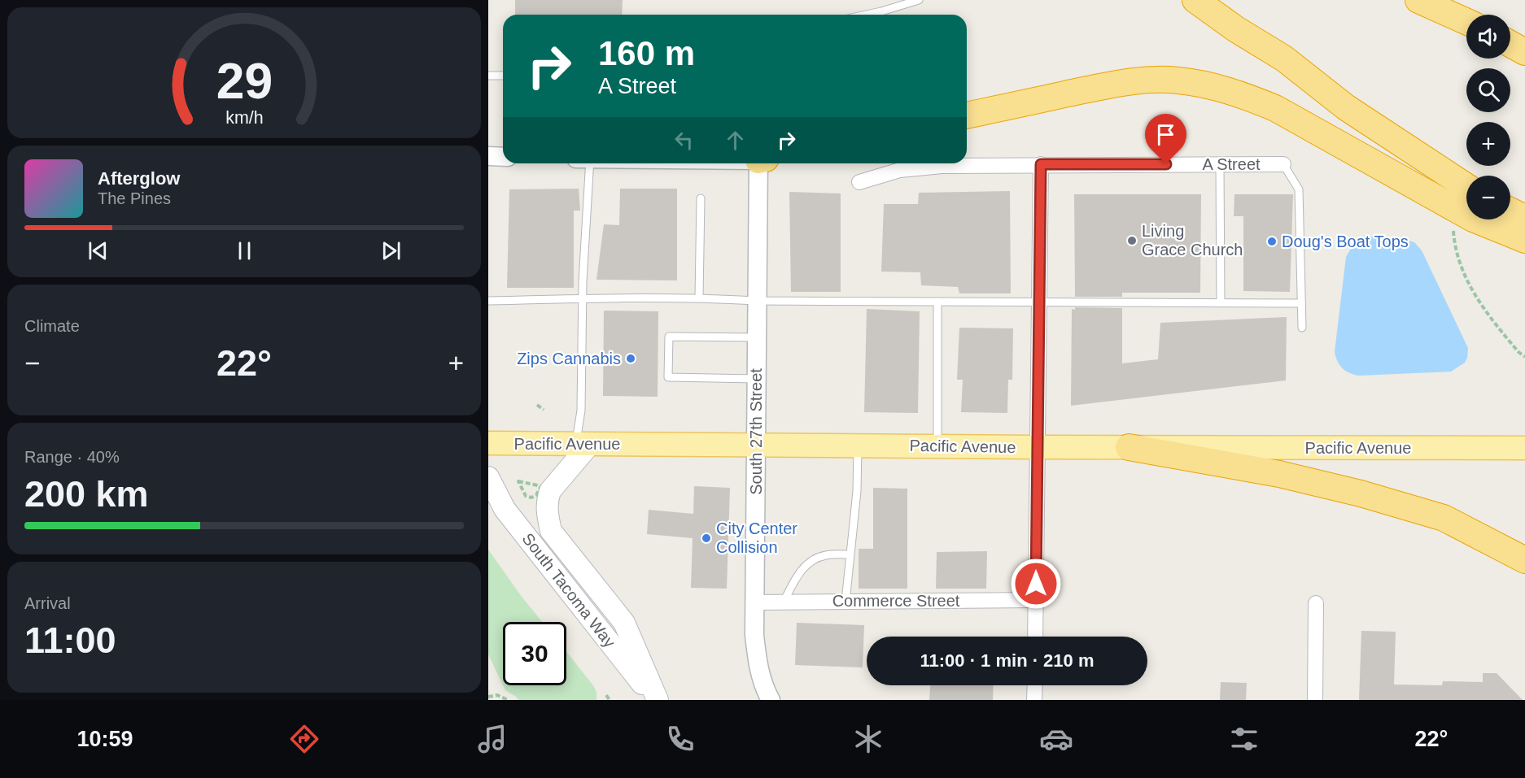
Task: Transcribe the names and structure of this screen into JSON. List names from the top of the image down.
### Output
{
  "streets": {
    "main road": ["Pacific Avenue", "South Tacoma Way"],
    "street": ["A Street", "South 27th Street", "Commerce Street"]
  },
  "crossings": [
    ["South 27th Street", "Pacific Avenue"],
    ["South 27th Street", "Commerce Street"]
  ],
  "places": [
    "Living Grace Church",
    "Doug's Boat Tops",
    "Zips Cannabis",
    "City Center Collision"
  ],
  "page": {
    "map_buttons": ["+", "−"],
    "turn": ["160 m", "A Street"],
    "song": ["Afterglow", "The Pines"],
    "tile": [
      "Climate",
      ["Range · 40%", "200 km"],
      ["Arrival", "11:00"]
    ],
    "heat": ["−", "22°", "+"],
    "limit": "30",
    "trip": "11:00 · 1 min · 210 m",
    "tabs": ["10:59", "22°"],
    "gauge": ["29", "km/h"]
  }
}
